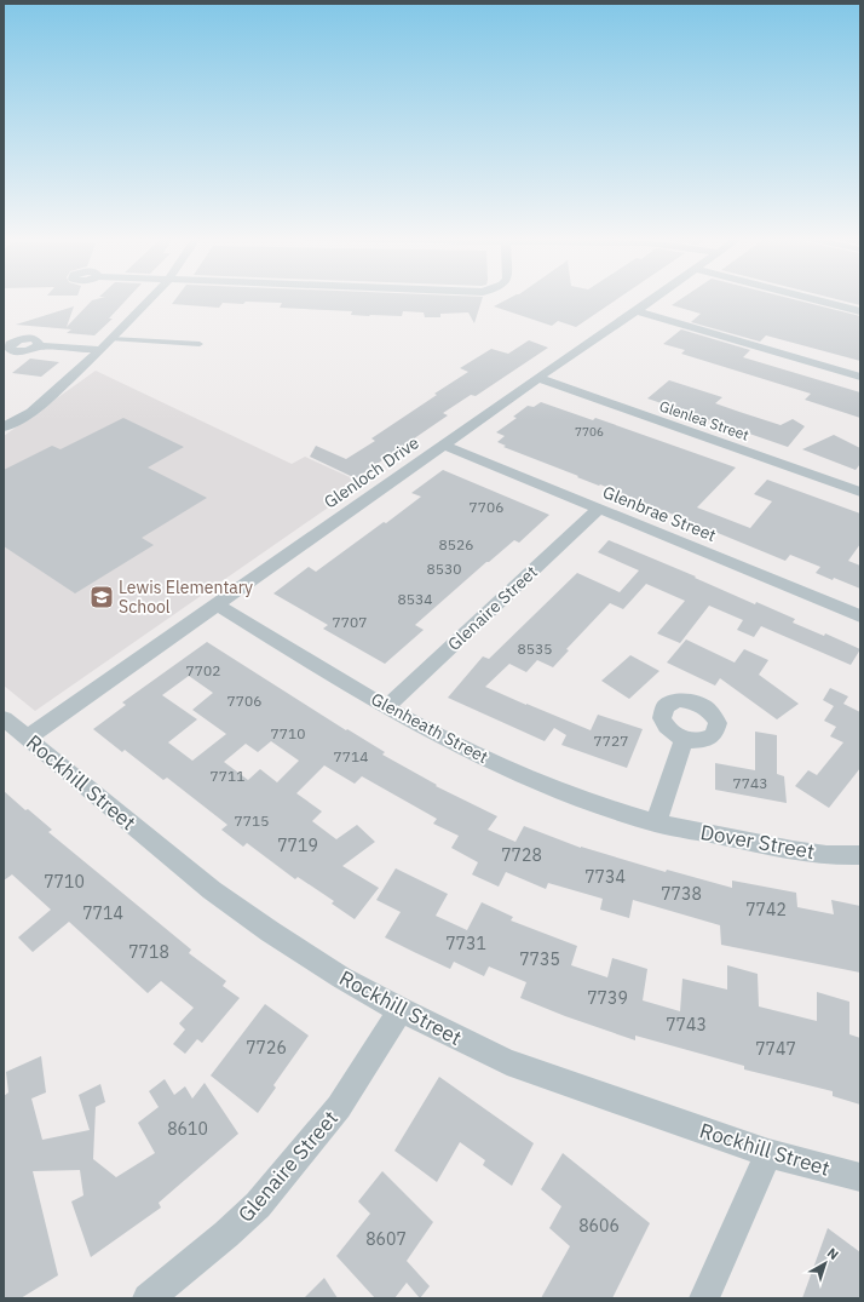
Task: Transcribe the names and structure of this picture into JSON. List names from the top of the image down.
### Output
{
  "streets": {
    "street": [
      "Glenlea Street",
      "Glenloch Drive",
      "Glenbrae Street",
      "Glenaire Street",
      "Glenheath Street",
      "Rockhill Street",
      "Dover Street"
    ]
  },
  "crossings": [
    ["Glenlea Street", "Glenloch Drive"],
    ["Glenloch Drive", "Glenbrae Street"],
    ["Glenloch Drive", "Glenheath Street"],
    ["Glenloch Drive", "Rockhill Street"],
    ["Glenbrae Street", "Glenaire Street"],
    ["Glenaire Street", "Glenheath Street"],
    ["Glenaire Street", "Rockhill Street"],
    ["Glenheath Street", "Dover Street"]
  ],
  "places": {
    "school or university": ["Lewis Elementary School"]
  },
  "house_numbers": [
    "7706",
    "7706",
    "8526",
    "8530",
    "8534",
    "7707",
    "8535",
    "7702",
    "7706",
    "7710",
    "7727",
    "7714",
    "7711",
    "7743",
    "7715",
    "7719",
    "7728",
    "7734",
    "7710",
    "7738",
    "7742",
    "7714",
    "7731",
    "7718",
    "7735",
    "7739",
    "7743",
    "7726",
    "7747",
    "8610",
    "8606",
    "8607"
  ],
  "north": "top right"
}
